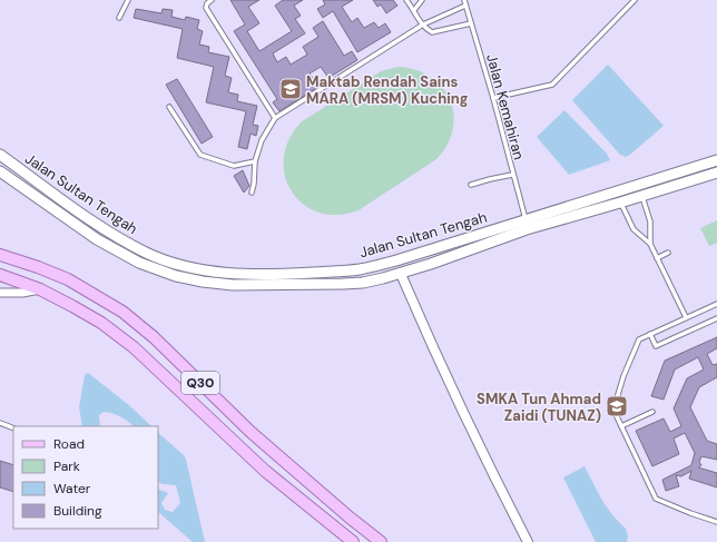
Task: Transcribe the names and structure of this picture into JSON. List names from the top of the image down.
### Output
{
  "streets": {
    "main road": ["Jalan Sultan Tengah", "Q30"],
    "lane": ["Jalan Kemahiran"]
  },
  "crossings": [
    ["Jalan Kemahiran", "Jalan Sultan Tengah"]
  ],
  "places": {
    "school or university": ["Maktab Rendah Sains MARA (MRSM) Kuching", "SMKA Tun Ahmad Zaidi (TUNAZ)"]
  },
  "legend": [
    "Road",
    "Park",
    "Water",
    "Building"
  ]
}
